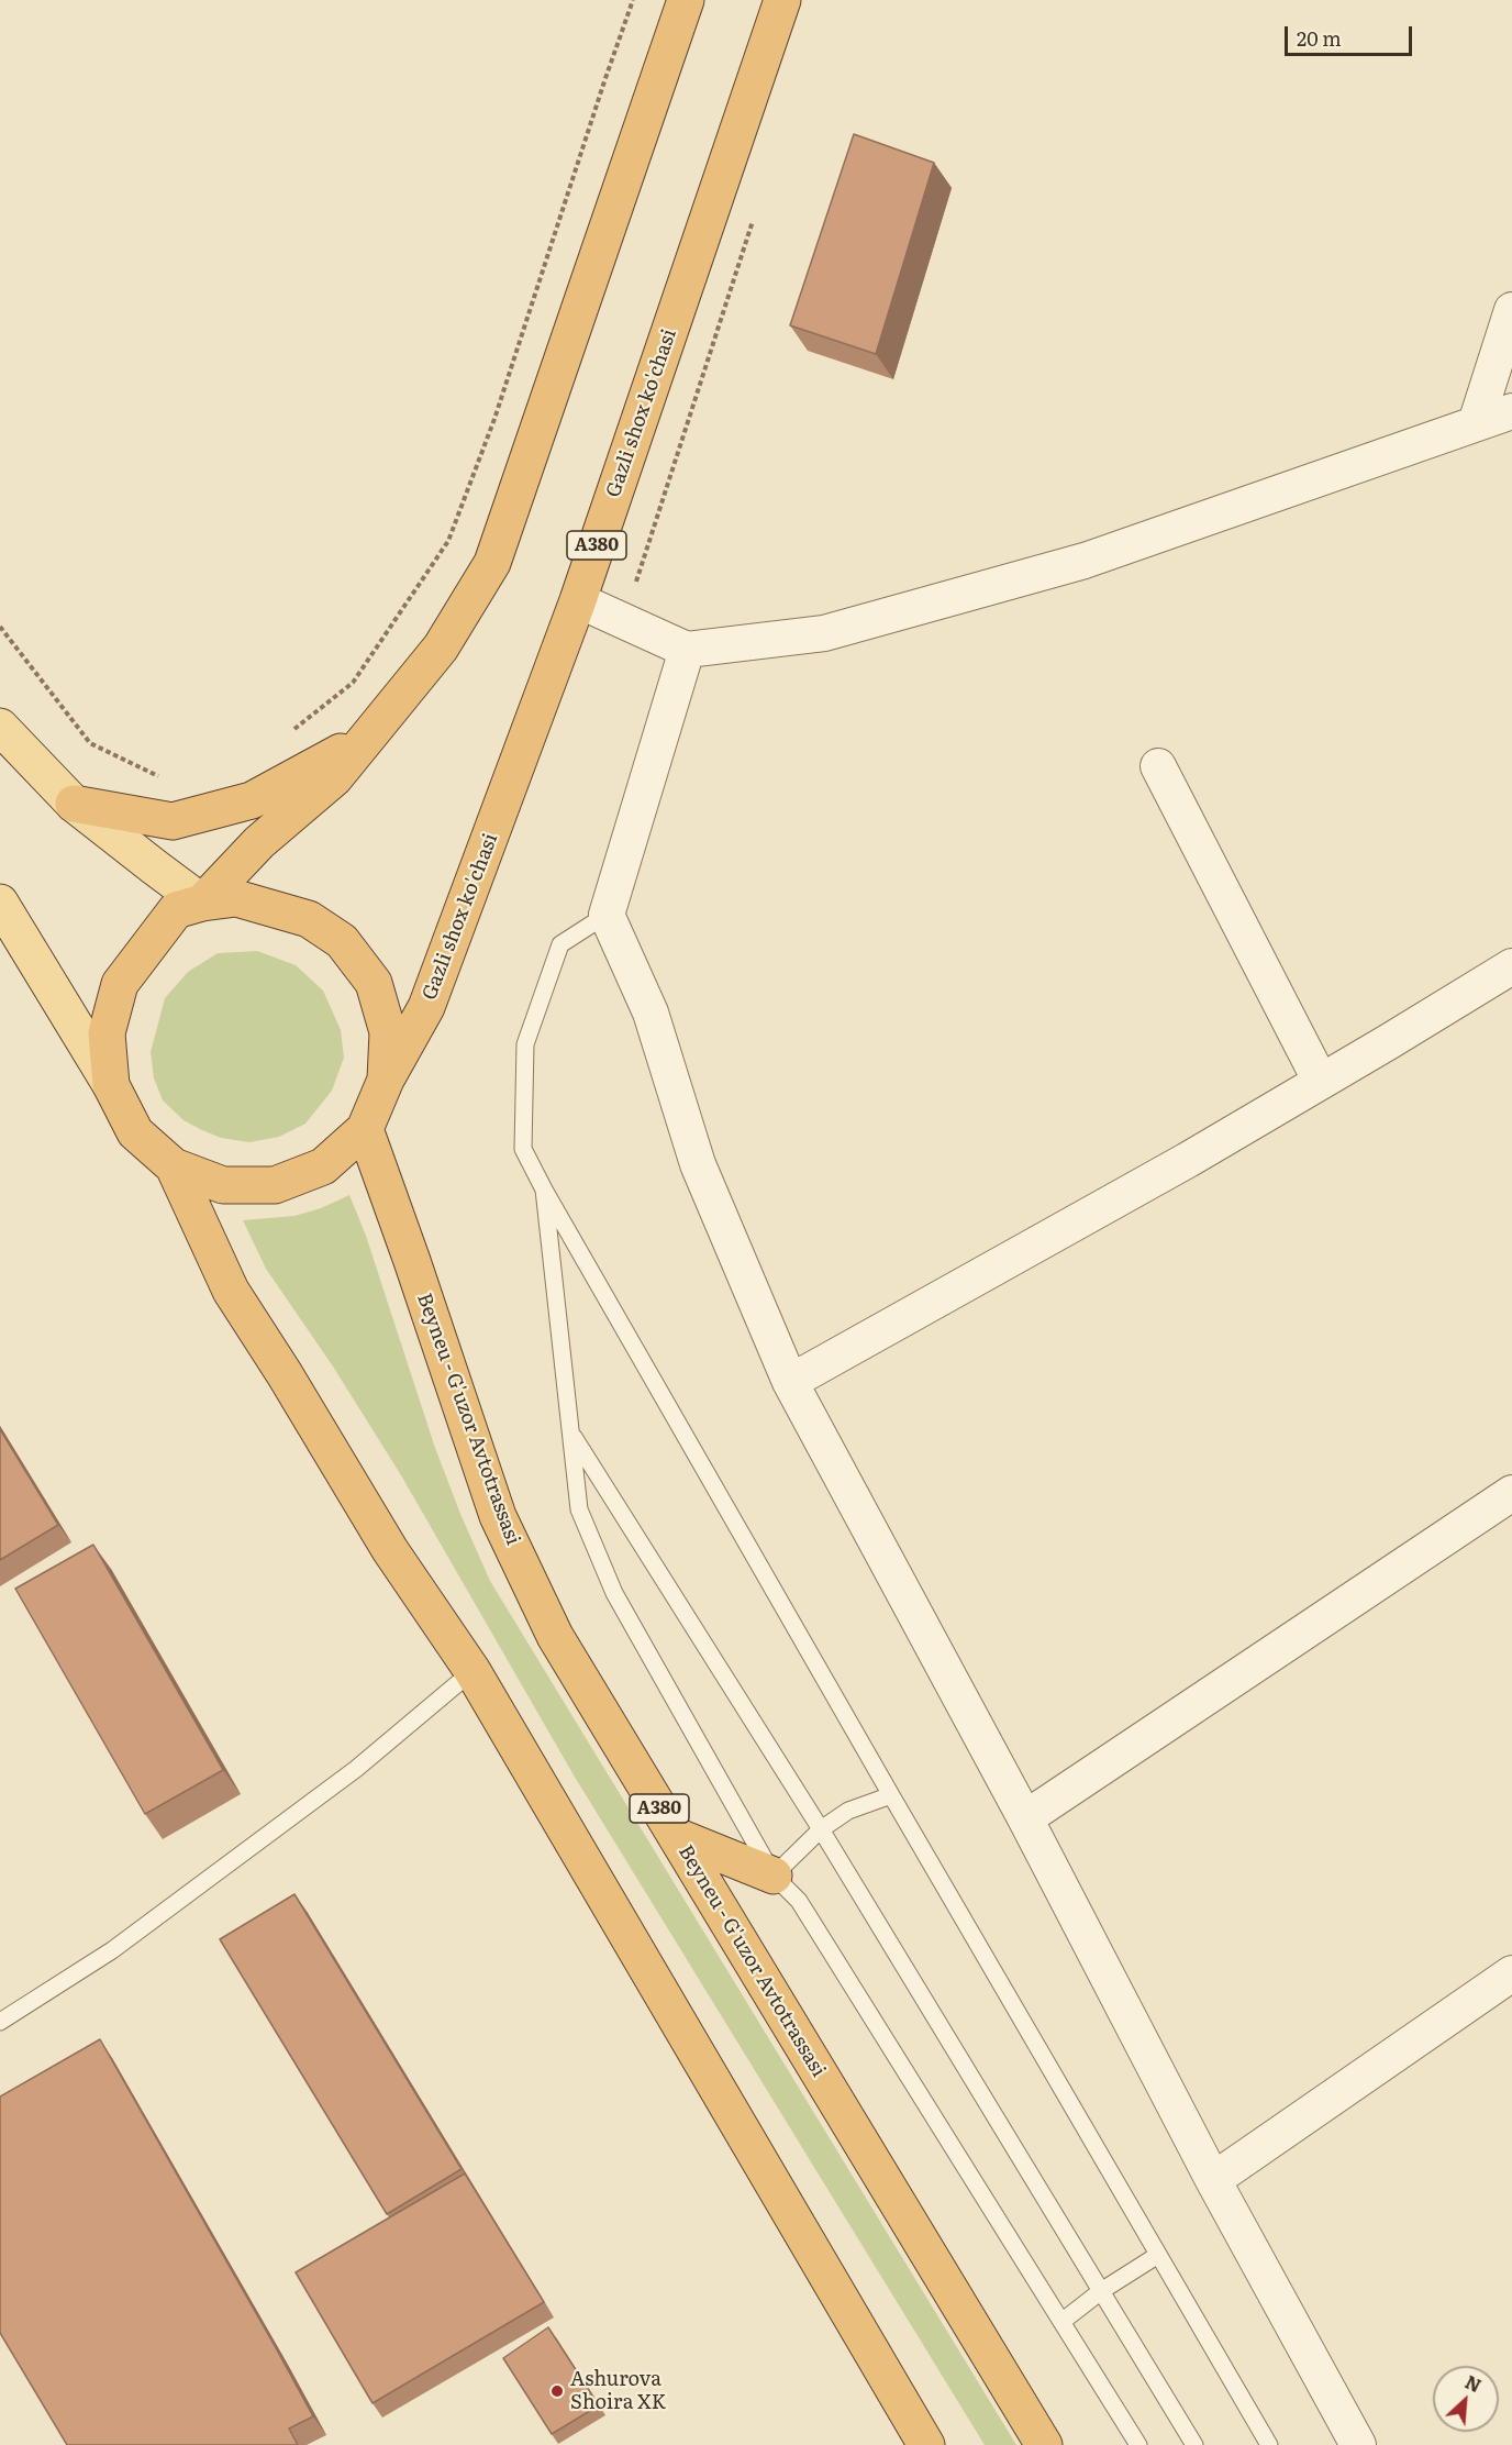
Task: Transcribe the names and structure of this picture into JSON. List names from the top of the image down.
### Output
{
  "streets": {
    "highway": ["Gazli shox ko'chasi", "A380", "Beyneu - G'uzor Avtotrassasi"]
  },
  "places": ["Ashurova Shoira XK"],
  "scale_bar": "20 m",
  "north": "top right"
}
